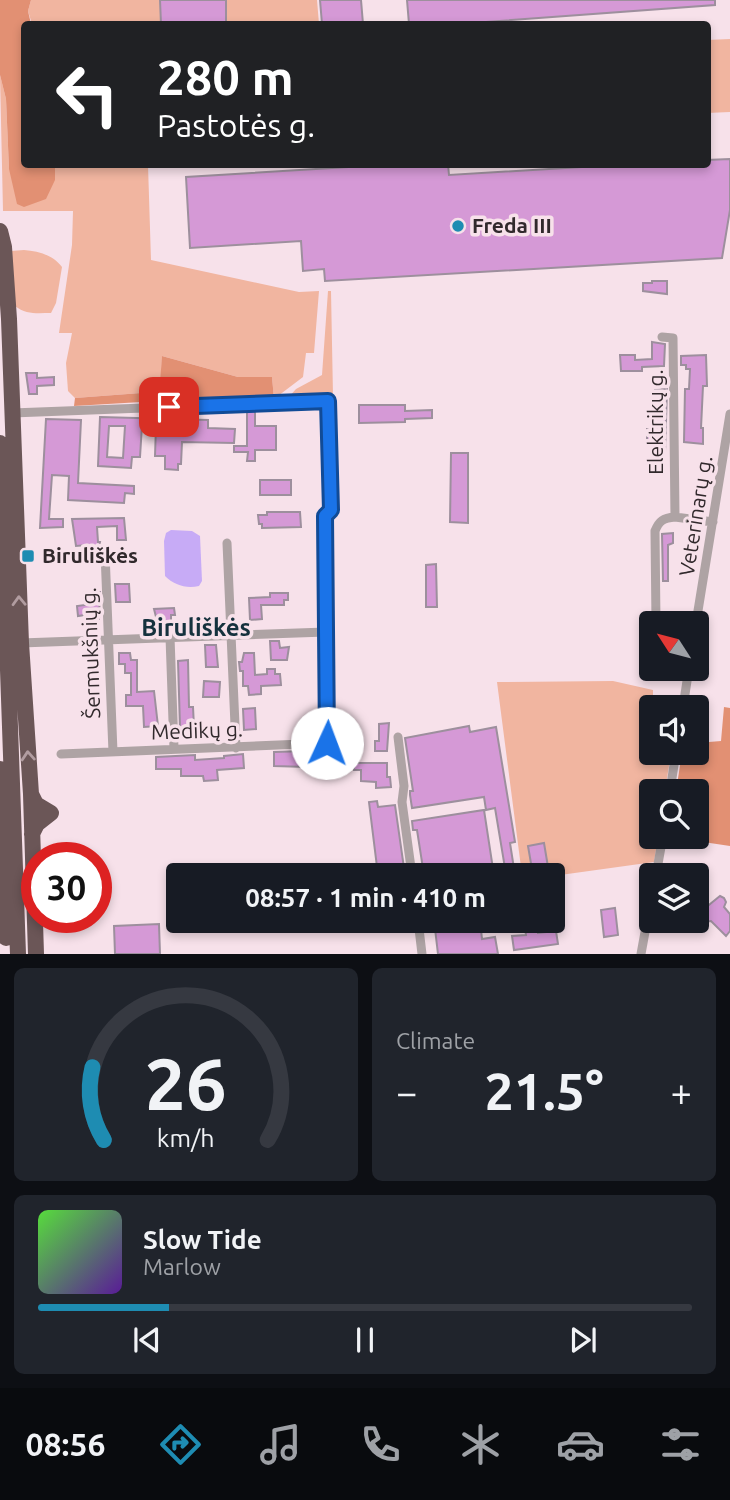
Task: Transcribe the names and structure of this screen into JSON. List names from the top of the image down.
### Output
{
  "streets": {
    "street": [
      "Elektrikų g.",
      "Veterinarų g.",
      "Šermukšnių g.",
      "Medikų g."
    ]
  },
  "crossings": [
    ["Šermukšnių g.", "Medikų g."]
  ],
  "districts": ["Biruliškės"],
  "places": {
    "other": ["Freda III"],
    "transit": ["Biruliškės"]
  },
  "north": "top left",
  "page": {
    "turn": ["280 m", "Pastotės g."],
    "limit": "30",
    "trip": "08:57 · 1 min · 410 m",
    "tile": "Climate",
    "heat": ["−", "21.5°", "+"],
    "song": ["Slow Tide", "Marlow"],
    "tabs": "08:56",
    "gauge": ["26", "km/h"]
  }
}
